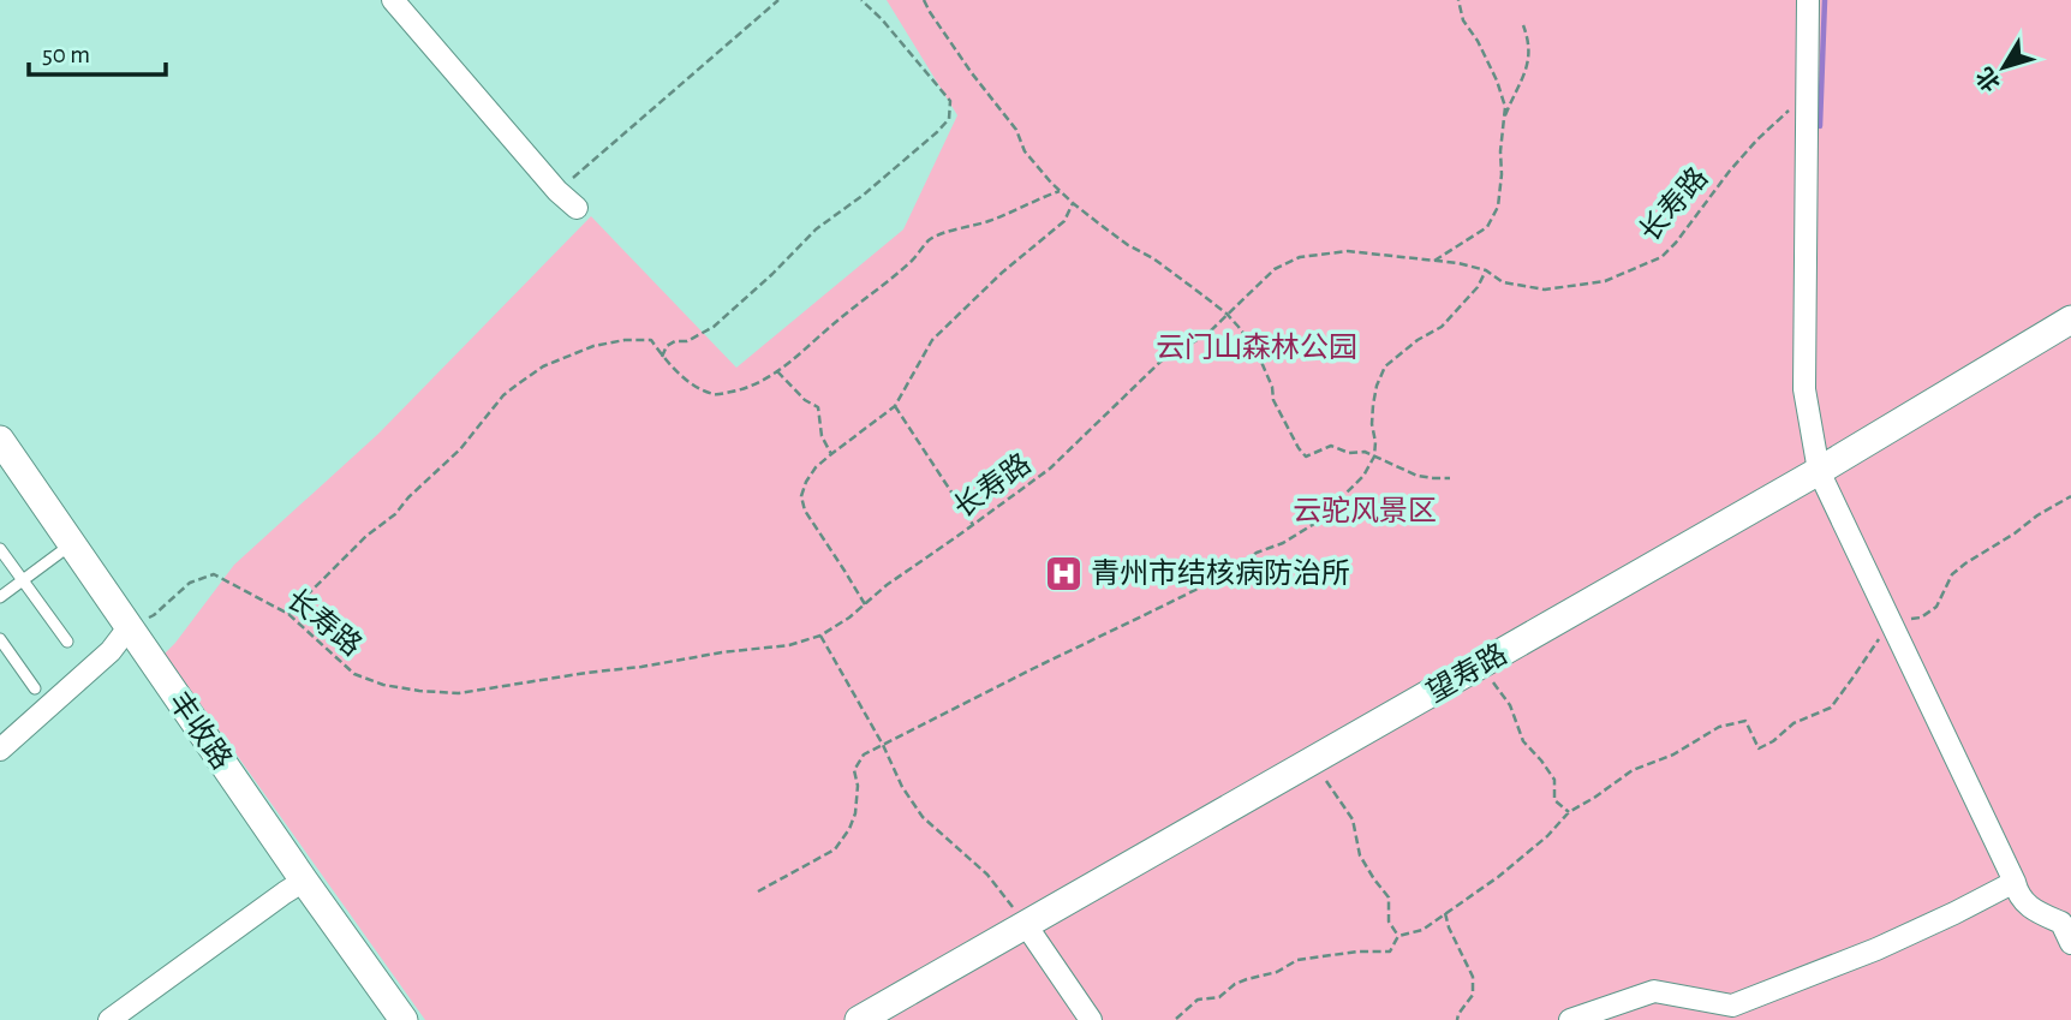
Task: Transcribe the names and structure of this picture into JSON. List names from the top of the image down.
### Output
{
  "streets": {
    "street": ["望寿路", "丰收路"],
    "path": ["长寿路"]
  },
  "crossings": [
    ["长寿路", "丰收路"]
  ],
  "parks": ["云门山森林公园", "云驼风景区"],
  "places": {
    "hospital": ["青州市结核病防治所"]
  },
  "scale_bar": "50 m",
  "north": "bottom left"
}
